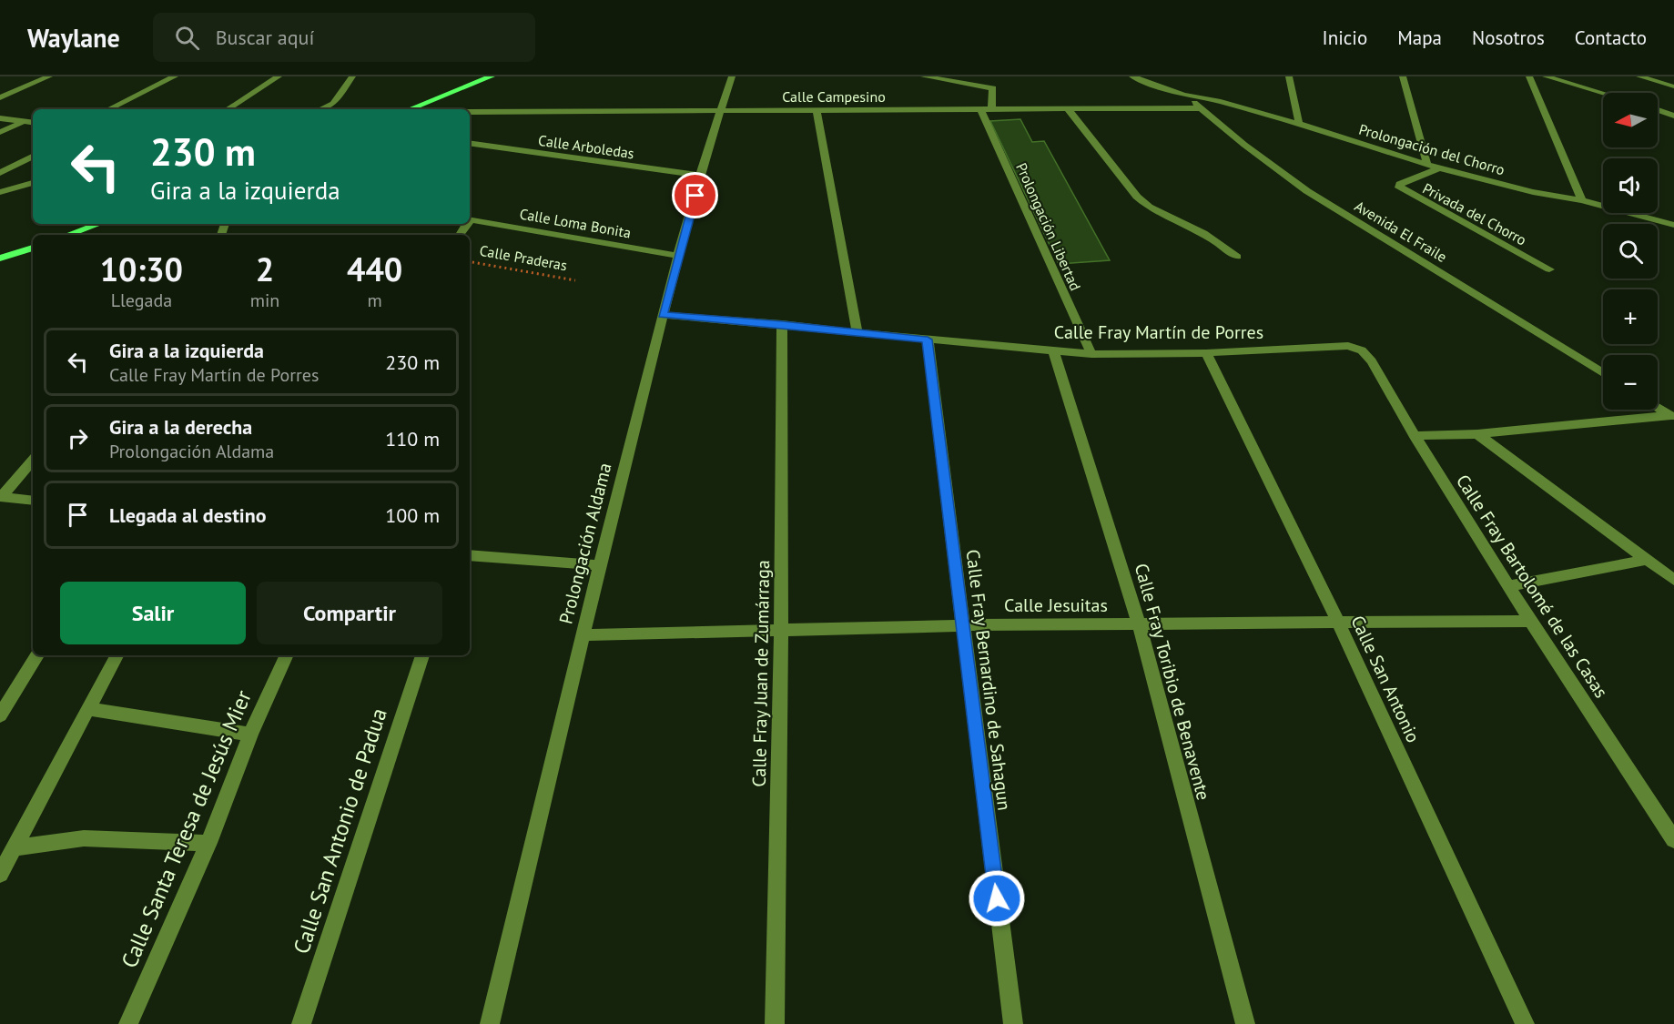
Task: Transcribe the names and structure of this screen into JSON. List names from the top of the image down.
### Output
{
  "streets": {
    "street": [
      "Calle Campesino",
      "Calle Arboledas",
      "Prolongación del Chorro",
      "Privada del Chorro",
      "Calle Loma Bonita",
      "Prolongación Libertad",
      "Avenida El Fraile",
      "Calle Fray Martín de Porres",
      "Prolongación Aldama",
      "Calle Fray Bartolomé de las Casas",
      "Calle Jesuitas",
      "Calle Fray Juan de Zumárraga",
      "Calle San Antonio",
      "Calle Fray Bernardino de Sahagun",
      "Calle Fray Toribio de Benavente",
      "Calle Santa Teresa de Jesús Mier",
      "Calle San Antonio de Padua"
    ],
    "path": ["Calle Praderas"]
  },
  "crossings": [
    ["Calle Campesino", "Prolongación Libertad"],
    ["Calle Campesino", "Avenida El Fraile"],
    ["Calle Campesino", "Prolongación Aldama"],
    ["Calle Arboledas", "Prolongación Aldama"],
    ["Prolongación del Chorro", "Privada del Chorro"],
    ["Prolongación del Chorro", "Avenida El Fraile"],
    ["Calle Loma Bonita", "Prolongación Aldama"],
    ["Prolongación Libertad", "Calle Fray Martín de Porres"],
    ["Calle Fray Martín de Porres", "Prolongación Aldama"],
    ["Calle Fray Martín de Porres", "Calle Fray Bartolomé de las Casas"],
    ["Calle Fray Martín de Porres", "Calle Fray Juan de Zumárraga"],
    ["Calle Fray Martín de Porres", "Calle San Antonio"],
    ["Calle Fray Martín de Porres", "Calle Fray Bernardino de Sahagun"],
    ["Calle Fray Martín de Porres", "Calle Fray Toribio de Benavente"],
    ["Prolongación Aldama", "Calle Jesuitas"],
    ["Calle Fray Bartolomé de las Casas", "Calle Jesuitas"],
    ["Calle Jesuitas", "Calle Fray Juan de Zumárraga"],
    ["Calle Jesuitas", "Calle San Antonio"],
    ["Calle Jesuitas", "Calle Fray Bernardino de Sahagun"],
    ["Calle Jesuitas", "Calle Fray Toribio de Benavente"]
  ],
  "north": "left",
  "page": {
    "header": "Waylane",
    "search": "Buscar aquí",
    "nav": [
      "Inicio",
      "Mapa",
      "Nosotros",
      "Contacto"
    ],
    "map_buttons": ["+", "−"],
    "turn": ["230 m", "Gira a la izquierda"],
    "eta": [
      "10:30",
      "Llegada",
      "2",
      "min",
      "440",
      "m"
    ],
    "list": [
      {
        "name": "Gira a la izquierda",
        "note": "Calle Fray Martín de Porres",
        "value": "230 m"
      },
      {
        "name": "Gira a la derecha",
        "note": "Prolongación Aldama",
        "value": "110 m"
      },
      {
        "name": "Llegada al destino",
        "value": "100 m"
      }
    ],
    "buttons": ["Salir", "Compartir"]
  }
}
